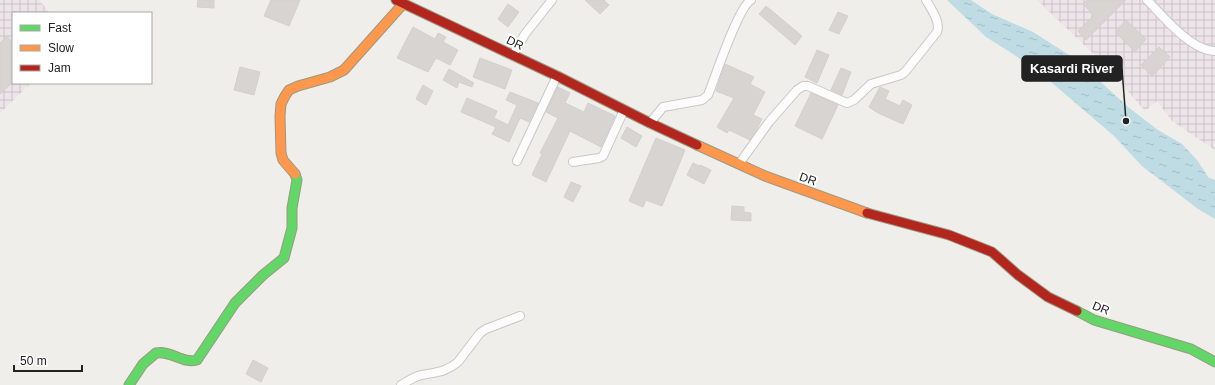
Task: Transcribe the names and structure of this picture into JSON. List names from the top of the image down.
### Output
{
  "streets": {
    "street": ["DR"]
  },
  "places": ["Kasardi River"],
  "legend": ["Fast", "Slow", "Jam"],
  "scale_bar": "50 m"
}
